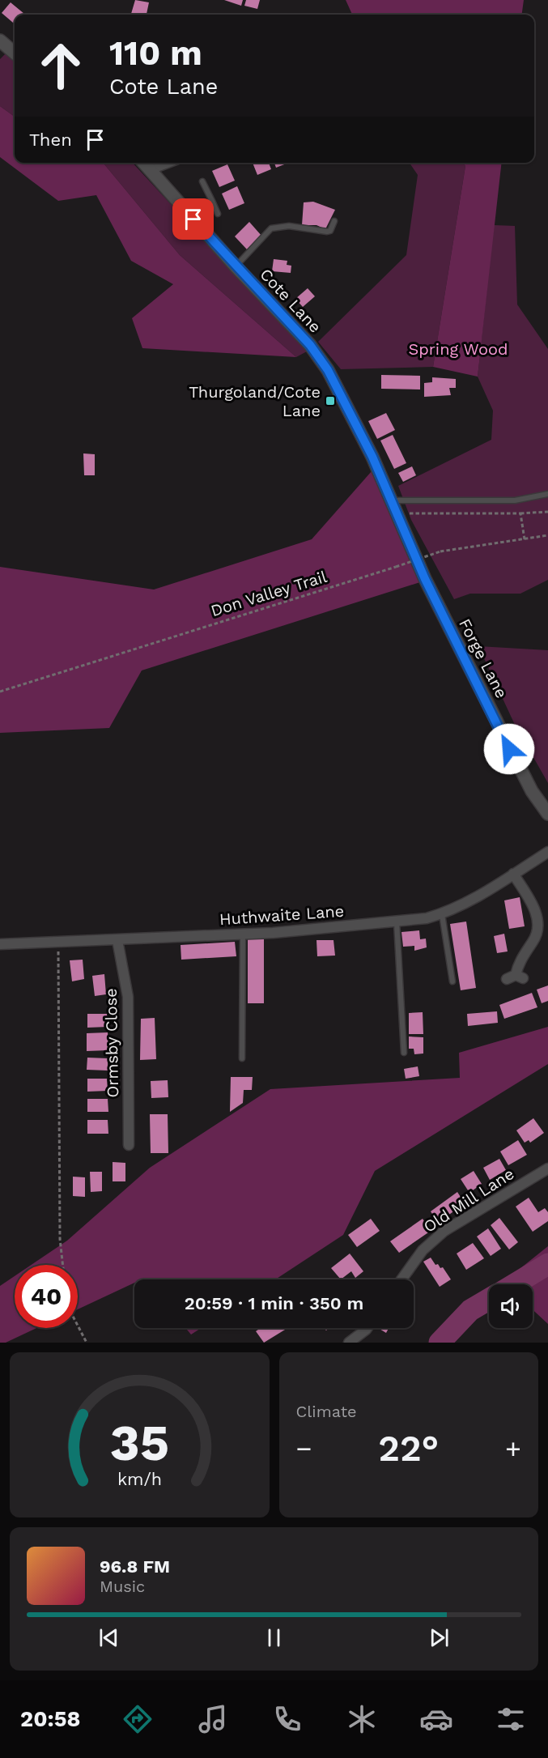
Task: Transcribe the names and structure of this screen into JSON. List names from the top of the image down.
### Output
{
  "streets": {
    "street": [
      "Cote Lane",
      "Forge Lane",
      "Huthwaite Lane",
      "Ormsby Close",
      "Old Mill Lane"
    ],
    "path": ["Don Valley Trail"]
  },
  "crossings": [
    ["Cote Lane", "Forge Lane"],
    ["Huthwaite Lane", "Ormsby Close"]
  ],
  "parks": ["Spring Wood"],
  "places": {
    "transit": ["Thurgoland/Cote Lane"]
  },
  "page": {
    "turn": ["110 m", "Cote Lane"],
    "then": "Then",
    "limit": "40",
    "trip": "20:59 · 1 min · 350 m",
    "tile": "Climate",
    "heat": ["−", "22°", "+"],
    "song": ["96.8 FM", "Music"],
    "tabs": "20:58",
    "gauge": ["35", "km/h"]
  }
}
